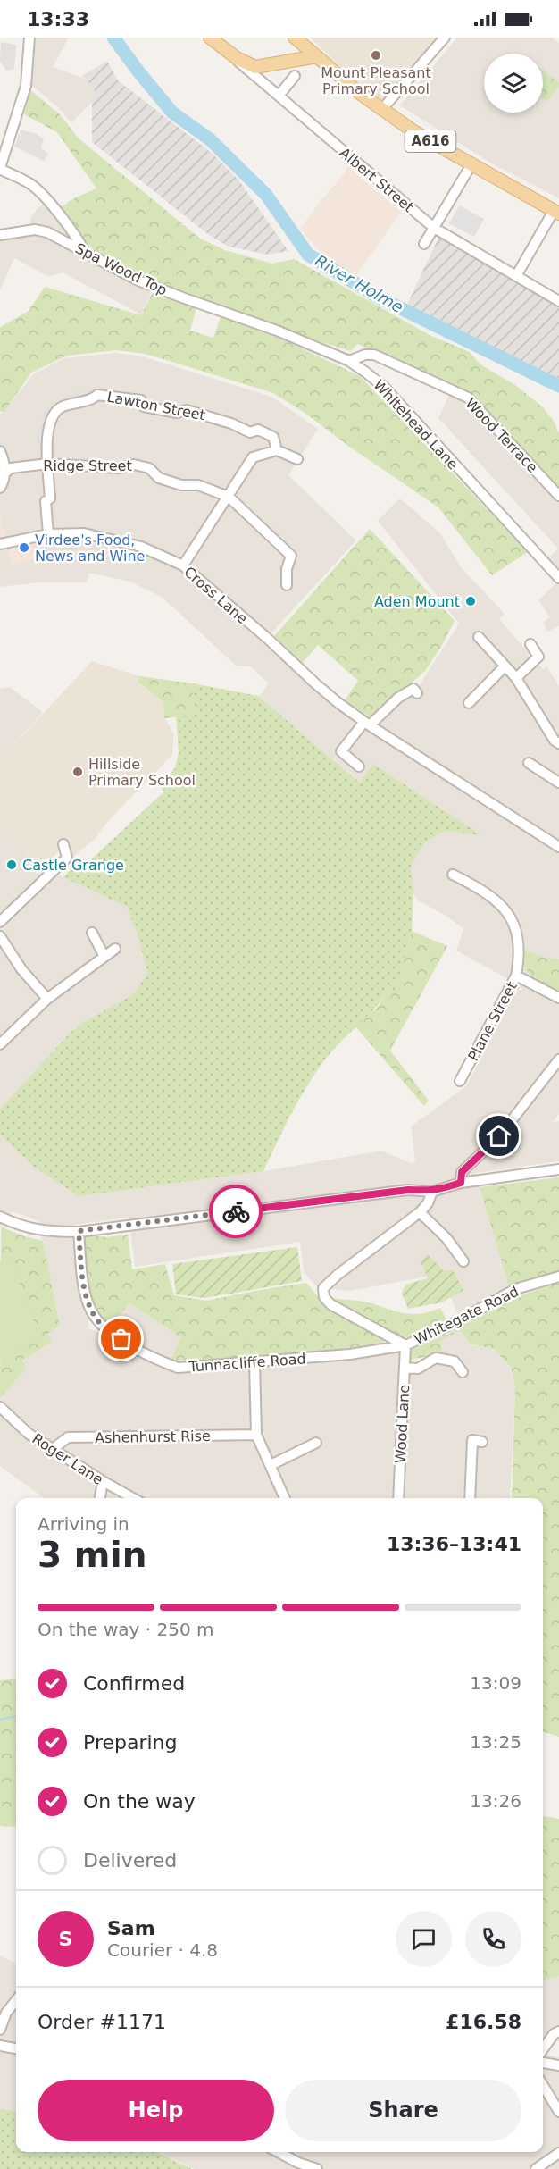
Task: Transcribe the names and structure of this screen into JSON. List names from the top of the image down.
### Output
{
  "streets": {
    "main road": ["A616", "Albert Street"],
    "street": [
      "Spa Wood Top",
      "Lawton Street",
      "Whitehead Lane",
      "Wood Terrace",
      "Ridge Street",
      "Cross Lane",
      "Plane Street",
      "Whitegate Road",
      "Tunnacliffe Road",
      "Wood Lane",
      "Ashenhurst Rise",
      "Roger Lane"
    ]
  },
  "crossings": [
    ["Spa Wood Top", "Whitehead Lane"],
    ["Lawton Street", "Ridge Street"],
    ["Lawton Street", "Cross Lane"],
    ["Whitehead Lane", "Wood Terrace"],
    ["Whitegate Road", "Tunnacliffe Road"],
    ["Whitegate Road", "Wood Lane"],
    ["Tunnacliffe Road", "Wood Lane"],
    ["Ashenhurst Rise", "Roger Lane"]
  ],
  "water": ["River Holme"],
  "places": [
    "Mount Pleasant Primary School",
    "Virdee's Food, News and Wine",
    "Aden Mount",
    "Hillside Primary School",
    "Castle Grange"
  ],
  "page": {
    "status": "13:33",
    "heading": ["3 min", "Arriving in", "13:36–13:41"],
    "panel": [
      "Sam",
      "Courier · 4.8",
      "Order #1171",
      "£16.58"
    ],
    "bar": "On the way · 250 m",
    "list": [
      ["Confirmed", "13:09"],
      ["Preparing", "13:25"],
      ["On the way", "13:26"],
      "Delivered"
    ],
    "round": "S",
    "buttons": ["Help", "Share"]
  }
}
